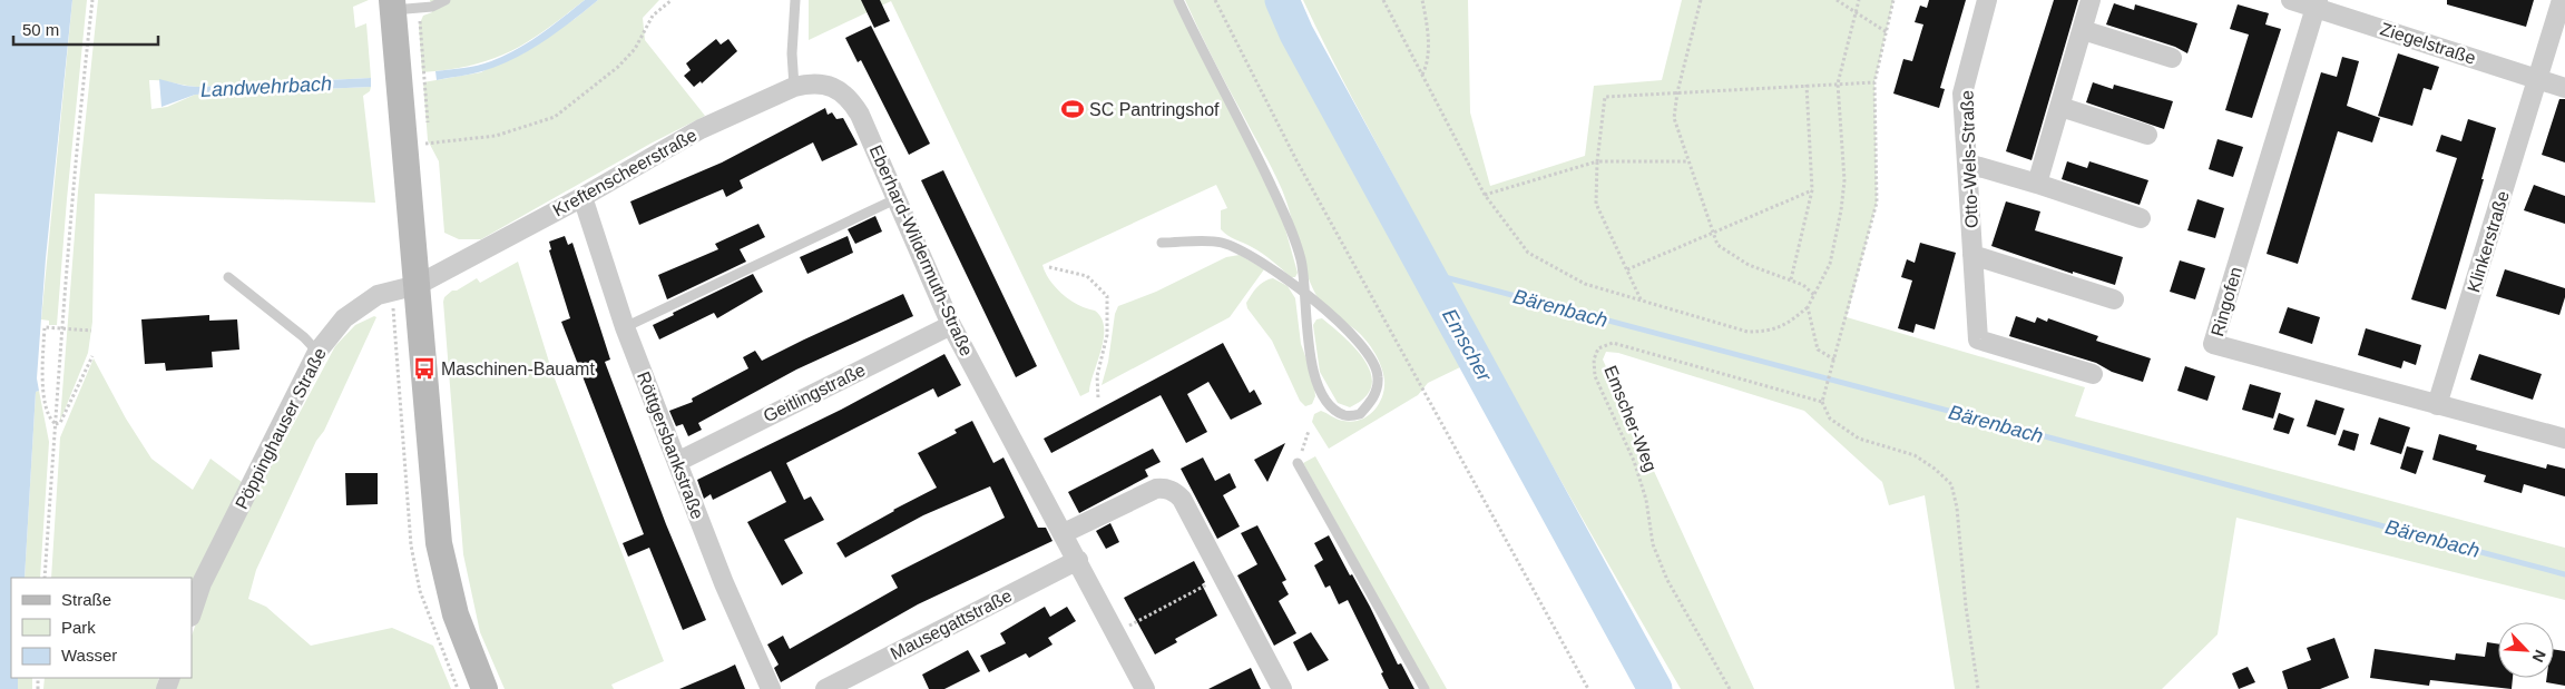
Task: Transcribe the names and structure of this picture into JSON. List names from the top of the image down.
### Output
{
  "streets": {
    "street": [
      "Ziegelstraße",
      "Otto-Wels-Straße",
      "Kreftenscheerstraße",
      "Klinkerstraße",
      "Eberhard-Wildermuth-Straße",
      "Ringofen",
      "Geitlingstraße",
      "Pöppinghauser Straße",
      "Röttgersbankstraße",
      "Mausegattstraße"
    ],
    "path": ["Emscher-Weg"]
  },
  "crossings": [
    ["Ziegelstraße", "Klinkerstraße"],
    ["Ziegelstraße", "Ringofen"],
    ["Kreftenscheerstraße", "Eberhard-Wildermuth-Straße"],
    ["Kreftenscheerstraße", "Pöppinghauser Straße"],
    ["Kreftenscheerstraße", "Röttgersbankstraße"],
    ["Klinkerstraße", "Ringofen"],
    ["Eberhard-Wildermuth-Straße", "Geitlingstraße"],
    ["Eberhard-Wildermuth-Straße", "Mausegattstraße"],
    ["Geitlingstraße", "Röttgersbankstraße"]
  ],
  "water": ["Landwehrbach", "Bärenbach", "Emscher"],
  "places": {
    "sports": ["SC Pantringshof"],
    "bus stop": ["Maschinen-Bauamt"]
  },
  "legend": ["Straße", "Park", "Wasser"],
  "scale_bar": "50 m",
  "north": "bottom right"
}
